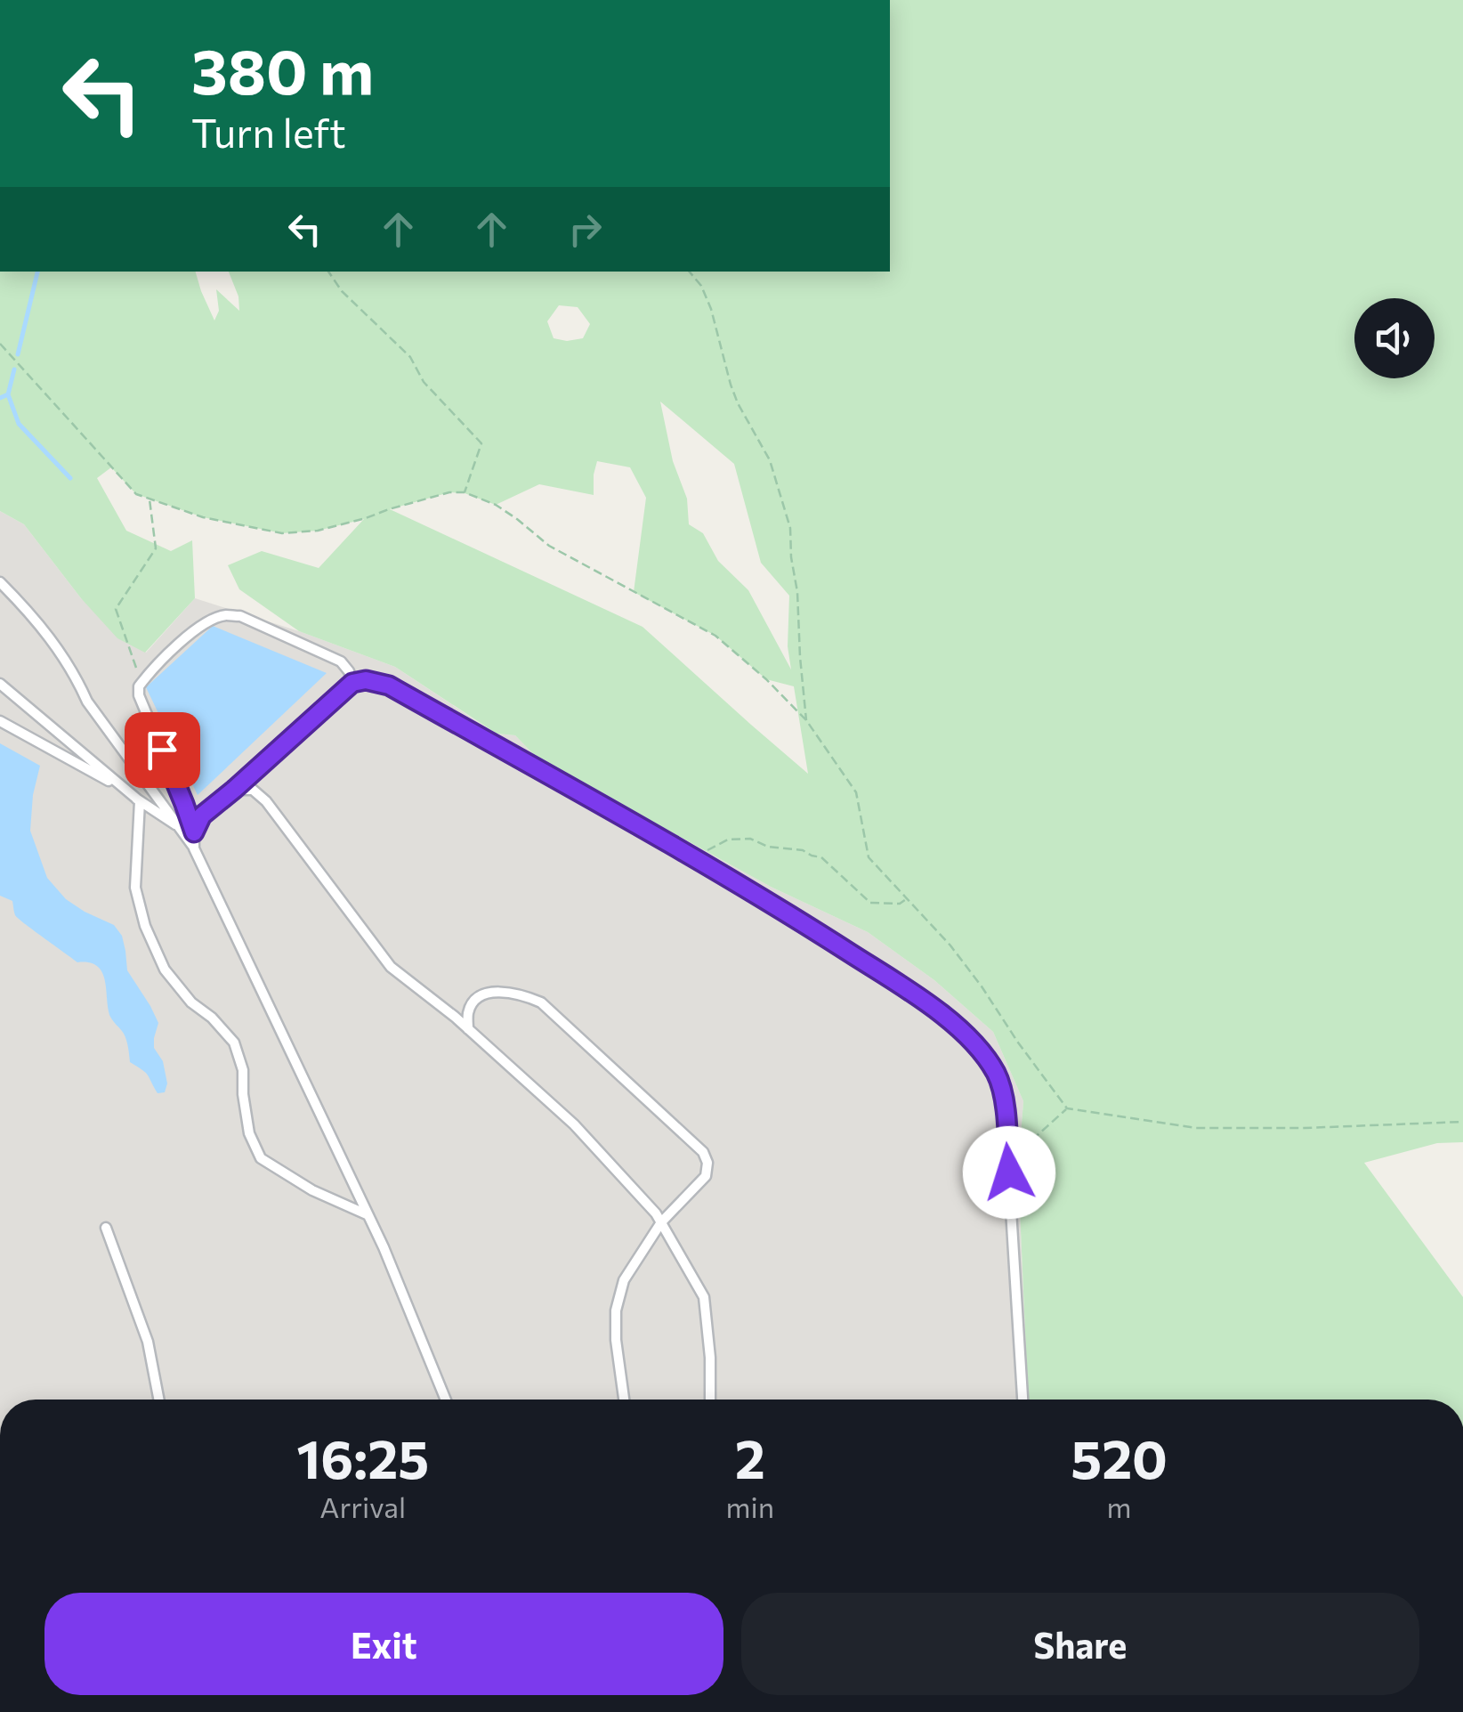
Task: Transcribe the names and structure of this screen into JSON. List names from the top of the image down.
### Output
{
  "page": {
    "turn": ["380 m", "Turn left"],
    "eta": [
      "16:25",
      "Arrival",
      "2",
      "min",
      "520",
      "m"
    ],
    "buttons": ["Exit", "Share"]
  }
}
